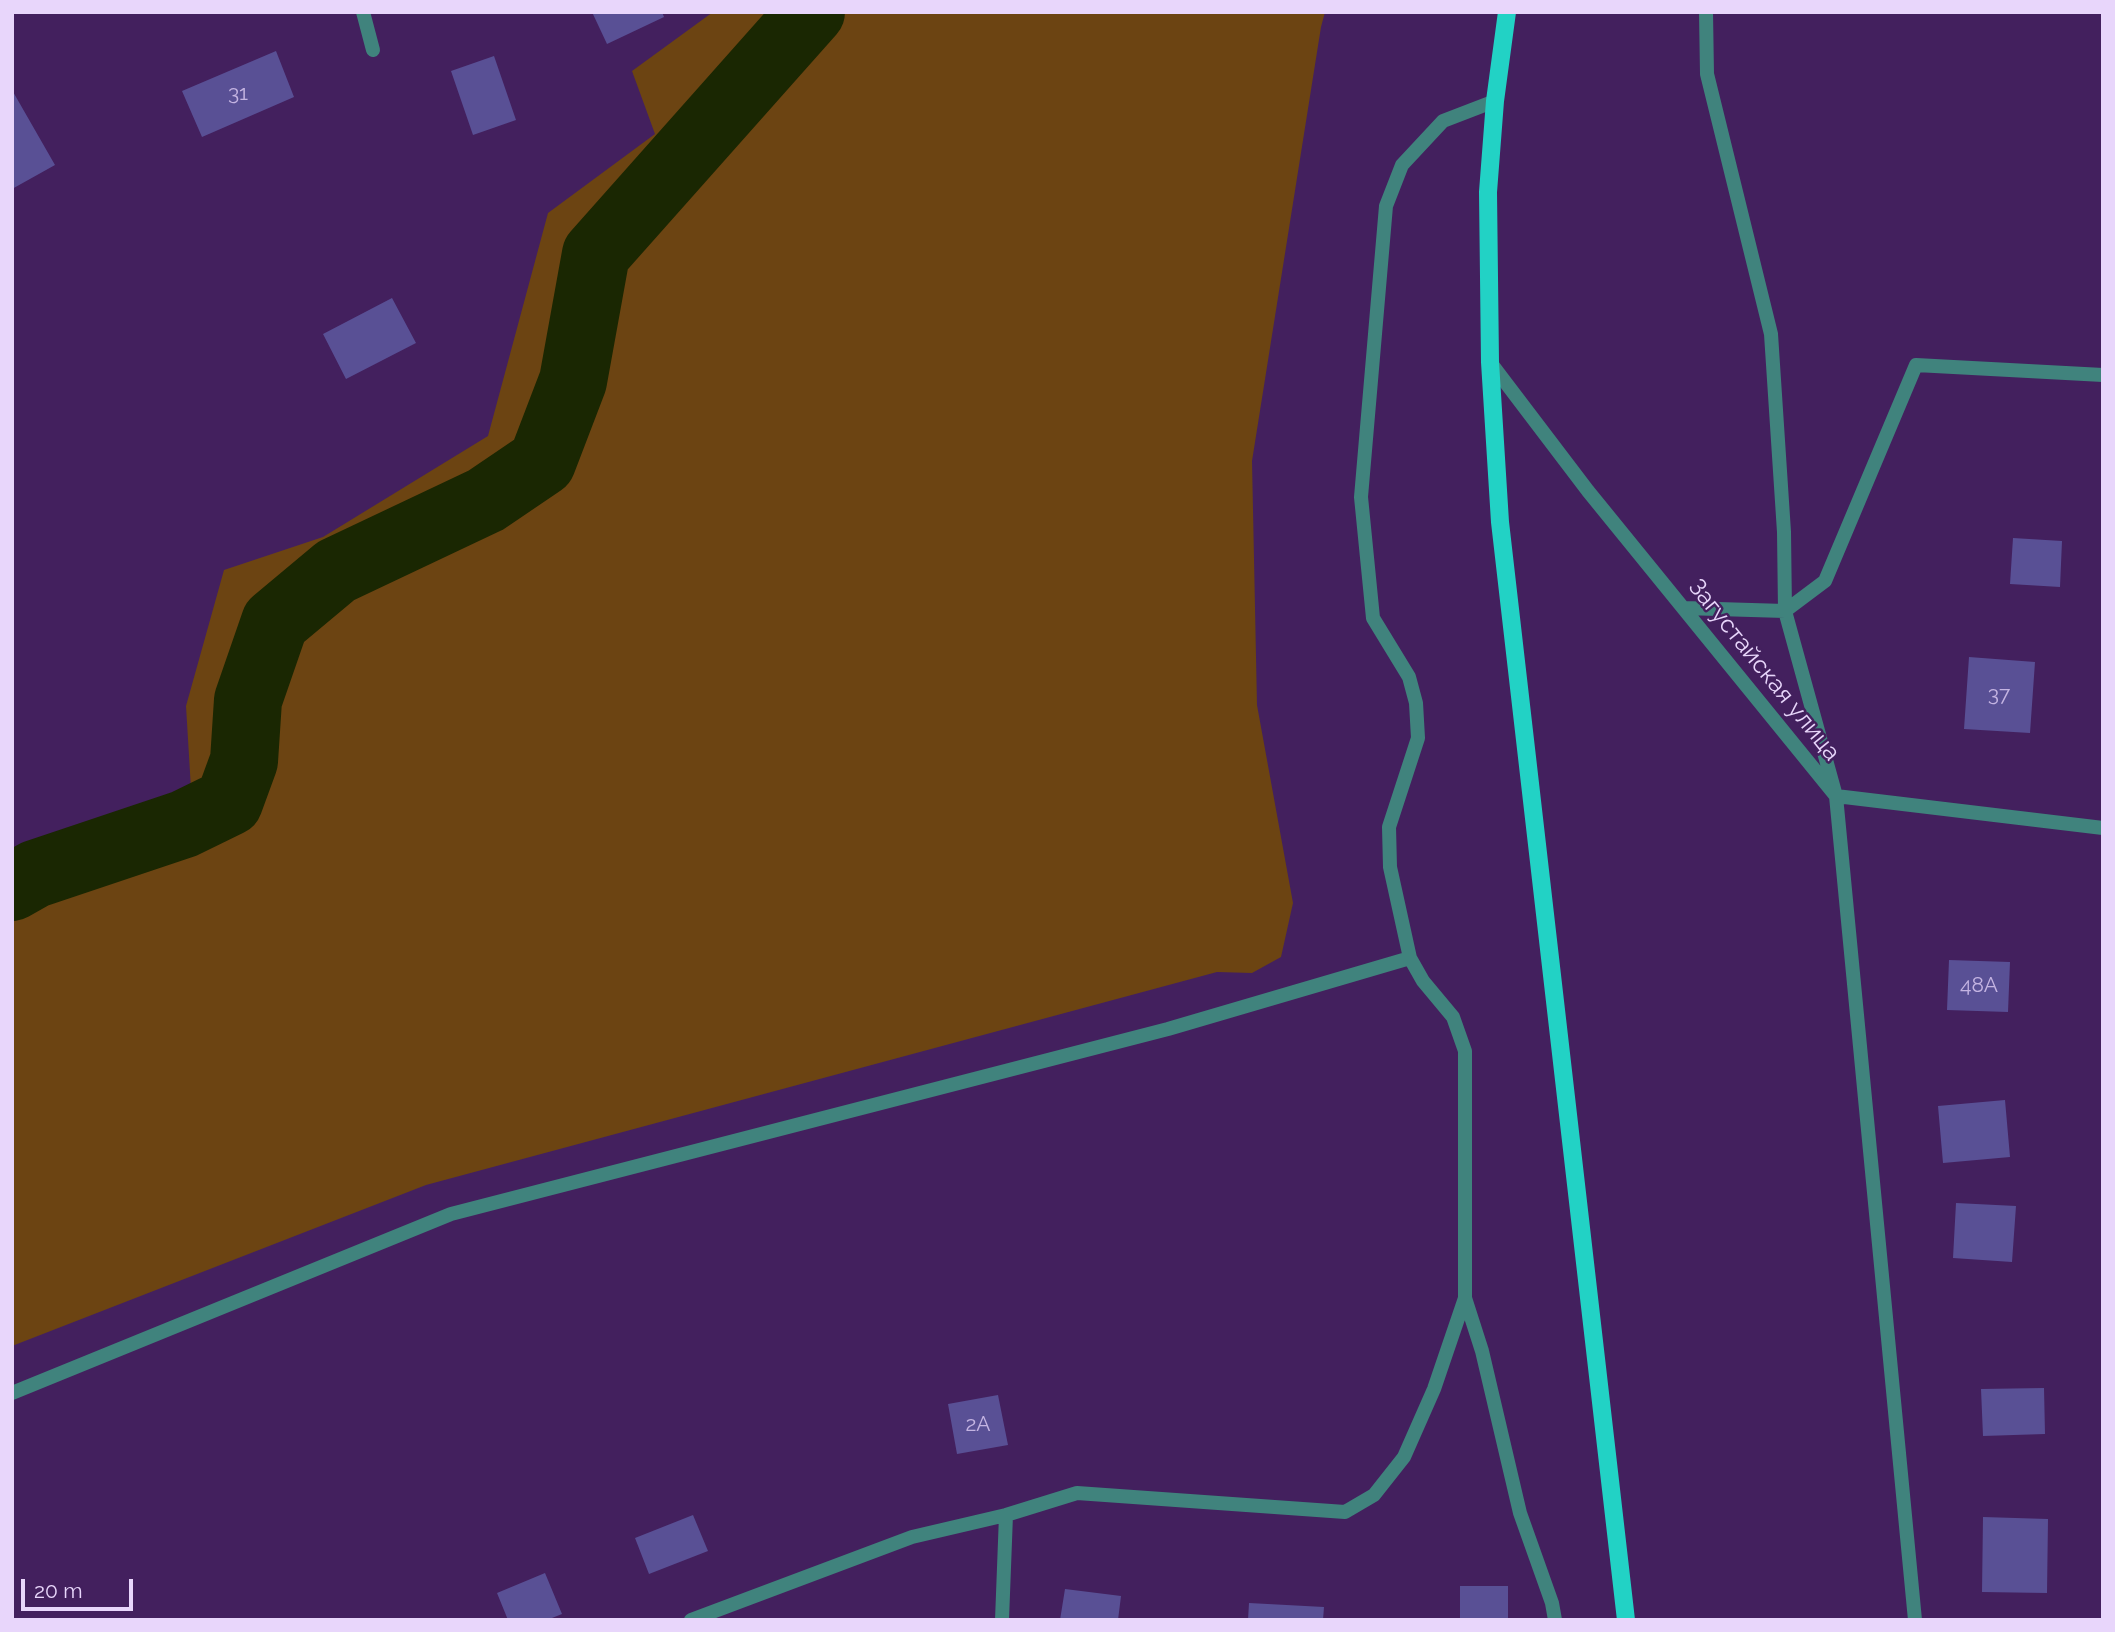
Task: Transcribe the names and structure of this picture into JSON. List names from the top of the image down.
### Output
{
  "streets": {
    "street": ["Загустайская улица"]
  },
  "house_numbers": [
    "31",
    "37",
    "48А",
    "2А"
  ],
  "scale_bar": "20 m"
}
